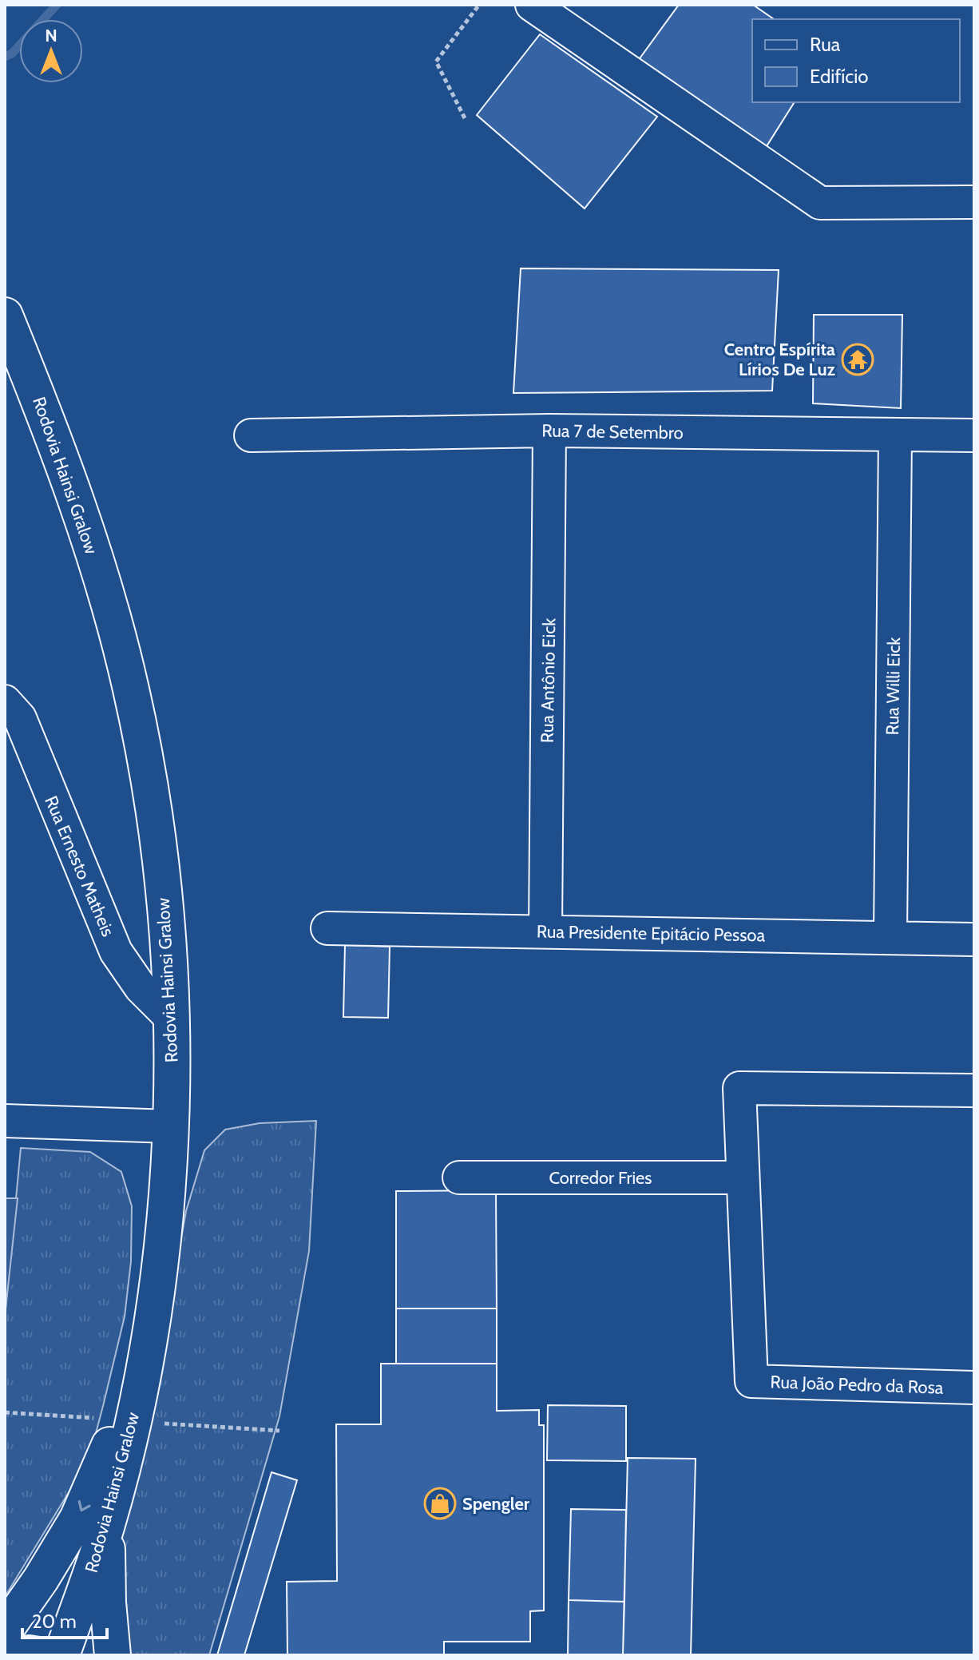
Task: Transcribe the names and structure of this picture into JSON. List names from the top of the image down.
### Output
{
  "streets": {
    "main road": ["Rodovia Hainsi Gralow"],
    "street": [
      "Rua 7 de Setembro",
      "Rua Antônio Eick",
      "Rua Willi Eick",
      "Rua Ernesto Matheis",
      "Rua Presidente Epitácio Pessoa",
      "Corredor Fries",
      "Rua João Pedro da Rosa"
    ]
  },
  "crossings": [
    ["Rua 7 de Setembro", "Rua Antônio Eick"],
    ["Rua 7 de Setembro", "Rua Willi Eick"],
    ["Rodovia Hainsi Gralow", "Rua Ernesto Matheis"],
    ["Rua Antônio Eick", "Rua Presidente Epitácio Pessoa"],
    ["Rua Willi Eick", "Rua Presidente Epitácio Pessoa"],
    ["Corredor Fries", "Rua João Pedro da Rosa"]
  ],
  "places": {
    "temple": ["Centro Espírita Lírios De Luz"],
    "shop": ["Spengler"]
  },
  "legend": ["Rua", "Edifício"],
  "scale_bar": "20 m",
  "north": "top"
}
